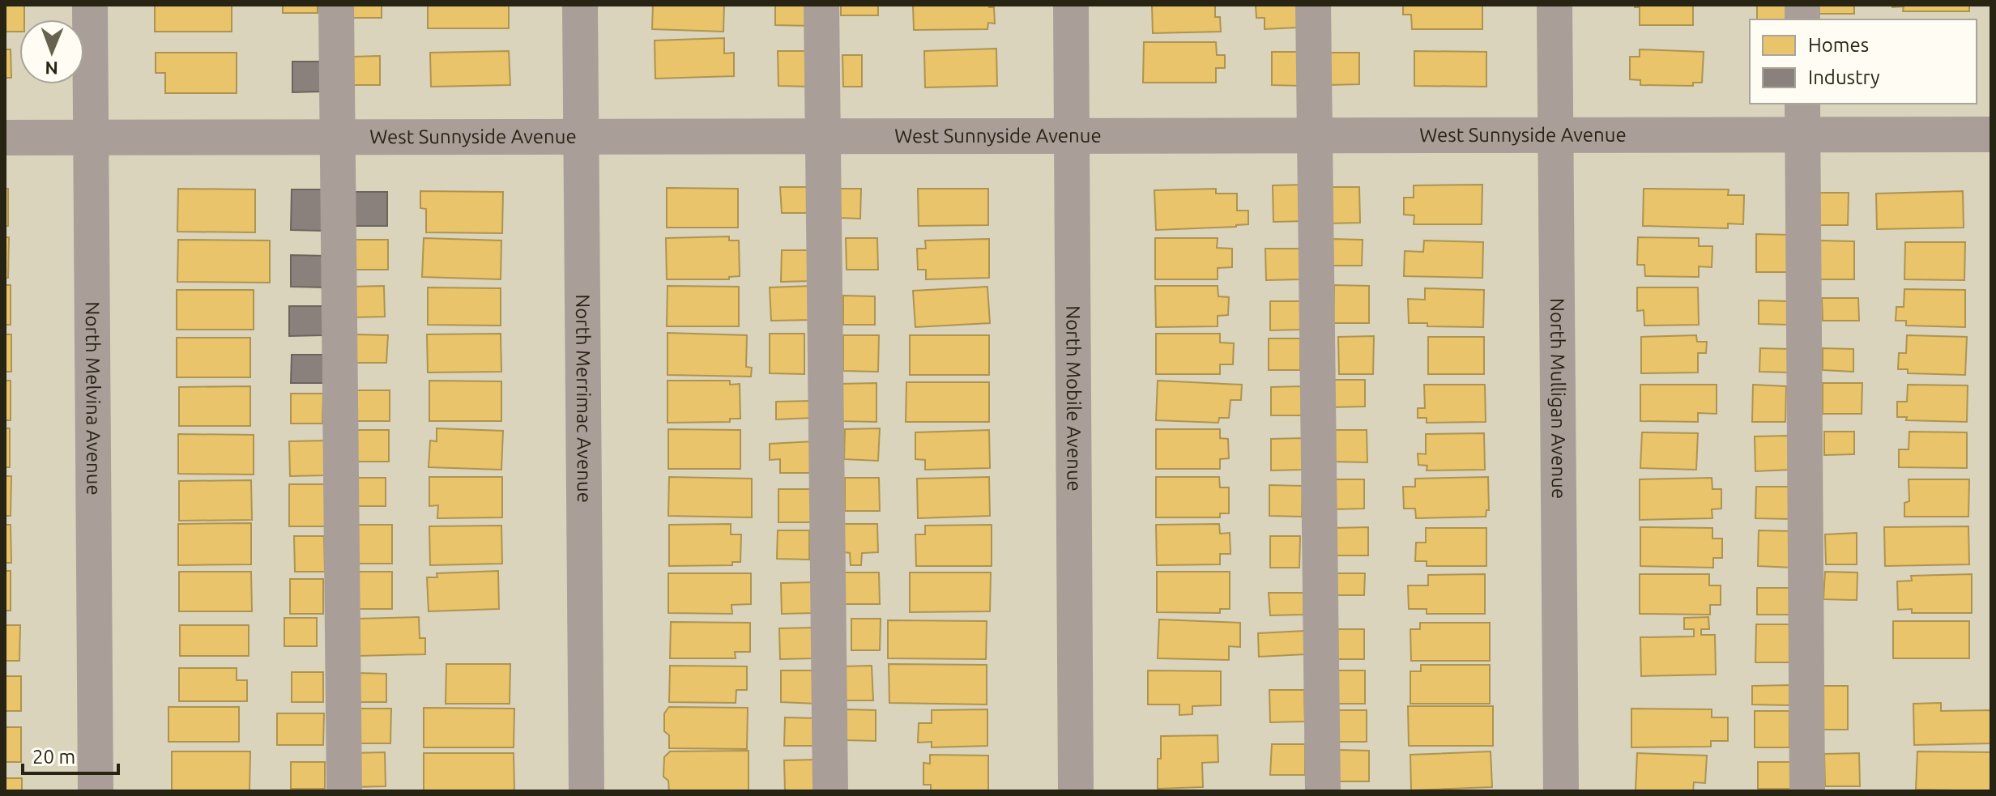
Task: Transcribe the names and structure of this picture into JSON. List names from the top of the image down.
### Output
{
  "streets": {
    "street": [
      "West Sunnyside Avenue",
      "North Melvina Avenue",
      "North Mobile Avenue",
      "North Merrimac Avenue",
      "North Mulligan Avenue"
    ]
  },
  "crossings": [
    ["West Sunnyside Avenue", "North Melvina Avenue"],
    ["West Sunnyside Avenue", "North Mobile Avenue"],
    ["West Sunnyside Avenue", "North Merrimac Avenue"],
    ["West Sunnyside Avenue", "North Mulligan Avenue"]
  ],
  "legend": ["Homes", "Industry"],
  "scale_bar": "20 m",
  "north": "bottom"
}
